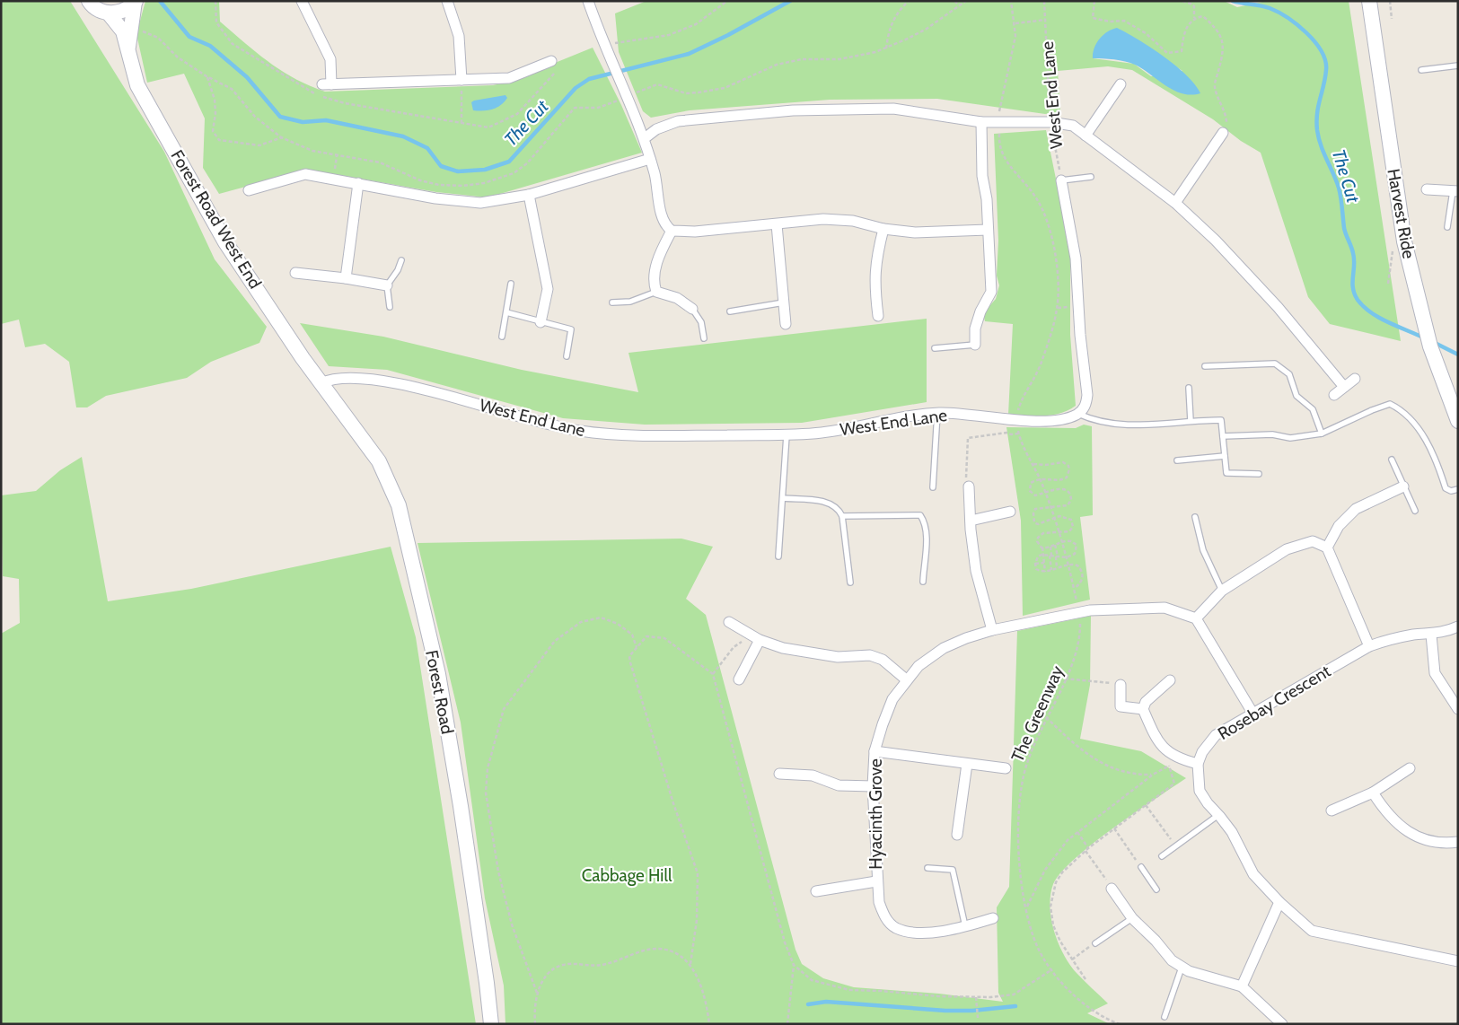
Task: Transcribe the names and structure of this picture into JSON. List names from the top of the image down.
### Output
{
  "streets": {
    "main road": ["Harvest Ride", "Forest Road West End", "Forest Road"],
    "street": ["West End Lane", "Rosebay Crescent", "Hyacinth Grove"],
    "path": ["The Greenway"]
  },
  "crossings": [
    ["West End Lane", "Forest Road West End"],
    ["West End Lane", "Forest Road"],
    ["Forest Road West End", "Forest Road"]
  ],
  "water": ["The Cut"],
  "parks": ["Cabbage Hill"]
}
